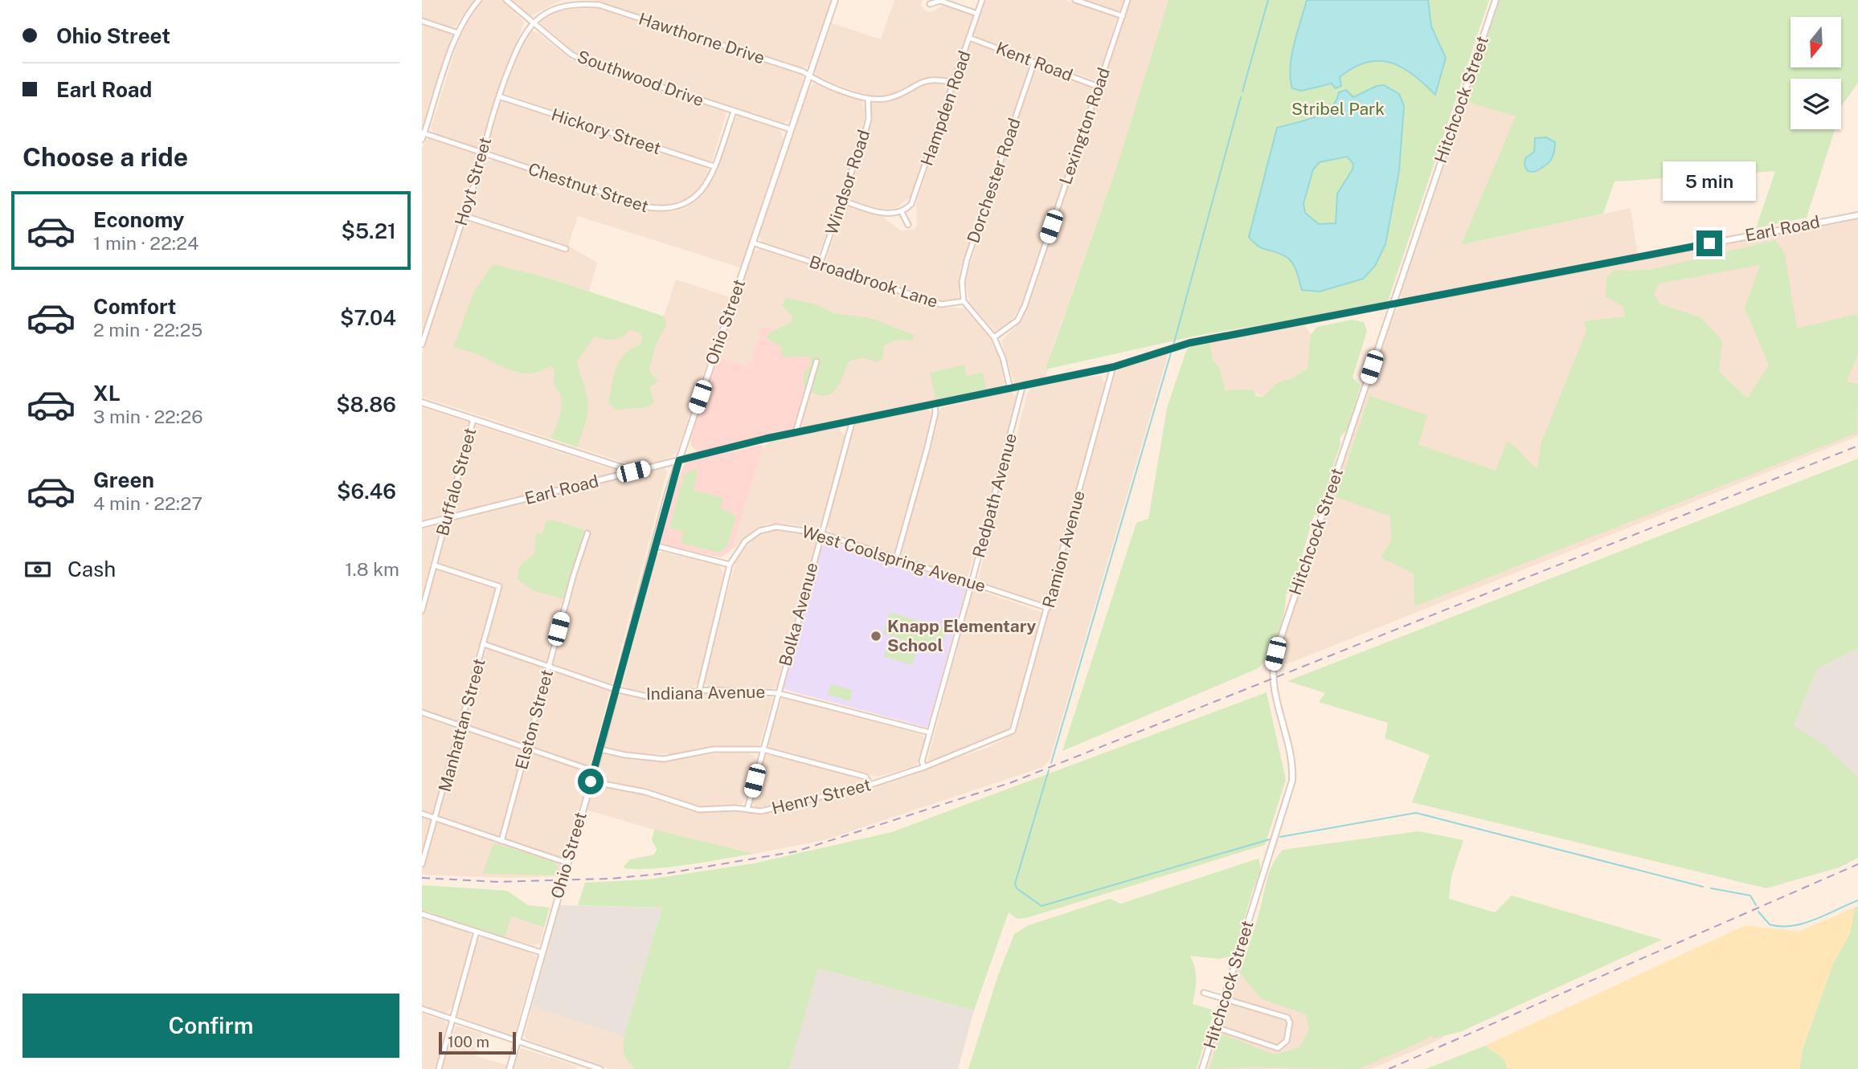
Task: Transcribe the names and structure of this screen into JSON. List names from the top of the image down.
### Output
{
  "streets": {
    "street": [
      "Hawthorne Drive",
      "Kent Road",
      "Southwood Drive",
      "Hitchcock Street",
      "Hampden Road",
      "Lexington Road",
      "Hickory Street",
      "Dorchester Road",
      "Hoyt Street",
      "Windsor Road",
      "Chestnut Street",
      "Earl Road",
      "Broadbrook Lane",
      "Ohio Street",
      "Buffalo Street",
      "Redpath Avenue",
      "Ramion Avenue",
      "West Coolspring Avenue",
      "Bolka Avenue",
      "Indiana Avenue",
      "Elston Street",
      "Manhattan Street",
      "Henry Street"
    ]
  },
  "crossings": [
    ["Hawthorne Drive", "Southwood Drive"],
    ["Hawthorne Drive", "Hoyt Street"],
    ["Hawthorne Drive", "Windsor Road"],
    ["Hawthorne Drive", "Ohio Street"],
    ["Kent Road", "Hampden Road"],
    ["Kent Road", "Lexington Road"],
    ["Kent Road", "Dorchester Road"],
    ["Southwood Drive", "Hoyt Street"],
    ["Southwood Drive", "Chestnut Street"],
    ["Southwood Drive", "Ohio Street"],
    ["Hitchcock Street", "Earl Road"],
    ["Lexington Road", "Broadbrook Lane"],
    ["Hickory Street", "Hoyt Street"],
    ["Hickory Street", "Chestnut Street"],
    ["Dorchester Road", "Broadbrook Lane"],
    ["Hoyt Street", "Chestnut Street"],
    ["Windsor Road", "Broadbrook Lane"],
    ["Earl Road", "Broadbrook Lane"],
    ["Earl Road", "Ohio Street"],
    ["Earl Road", "Buffalo Street"],
    ["Earl Road", "Redpath Avenue"],
    ["Earl Road", "Ramion Avenue"],
    ["Earl Road", "Bolka Avenue"],
    ["Broadbrook Lane", "Ohio Street"],
    ["Ohio Street", "Indiana Avenue"],
    ["Ohio Street", "Henry Street"],
    ["Buffalo Street", "Manhattan Street"],
    ["Redpath Avenue", "West Coolspring Avenue"],
    ["Redpath Avenue", "Indiana Avenue"],
    ["Redpath Avenue", "Henry Street"],
    ["Ramion Avenue", "West Coolspring Avenue"],
    ["Ramion Avenue", "Henry Street"],
    ["West Coolspring Avenue", "Bolka Avenue"],
    ["West Coolspring Avenue", "Indiana Avenue"],
    ["Bolka Avenue", "Indiana Avenue"],
    ["Bolka Avenue", "Henry Street"],
    ["Indiana Avenue", "Elston Street"],
    ["Indiana Avenue", "Manhattan Street"]
  ],
  "parks": ["Stribel Park"],
  "places": ["Knapp Elementary School"],
  "scale_bar": "100 m",
  "north": "bottom",
  "page": {
    "banner": ["Ohio Street", "Earl Road"],
    "heading": "Choose a ride",
    "bubble": "5 min",
    "list": [
      {
        "name": "Economy",
        "note": "1 min · 22:24",
        "value": "$5.21"
      },
      {
        "name": "Comfort",
        "note": "2 min · 22:25",
        "value": "$7.04"
      },
      {
        "name": "XL",
        "note": "3 min · 22:26",
        "value": "$8.86"
      },
      {
        "name": "Green",
        "note": "4 min · 22:27",
        "value": "$6.46"
      }
    ],
    "pay": ["Cash", "1.8 km"],
    "buttons": "Confirm",
    "scale": "100 m"
  }
}
